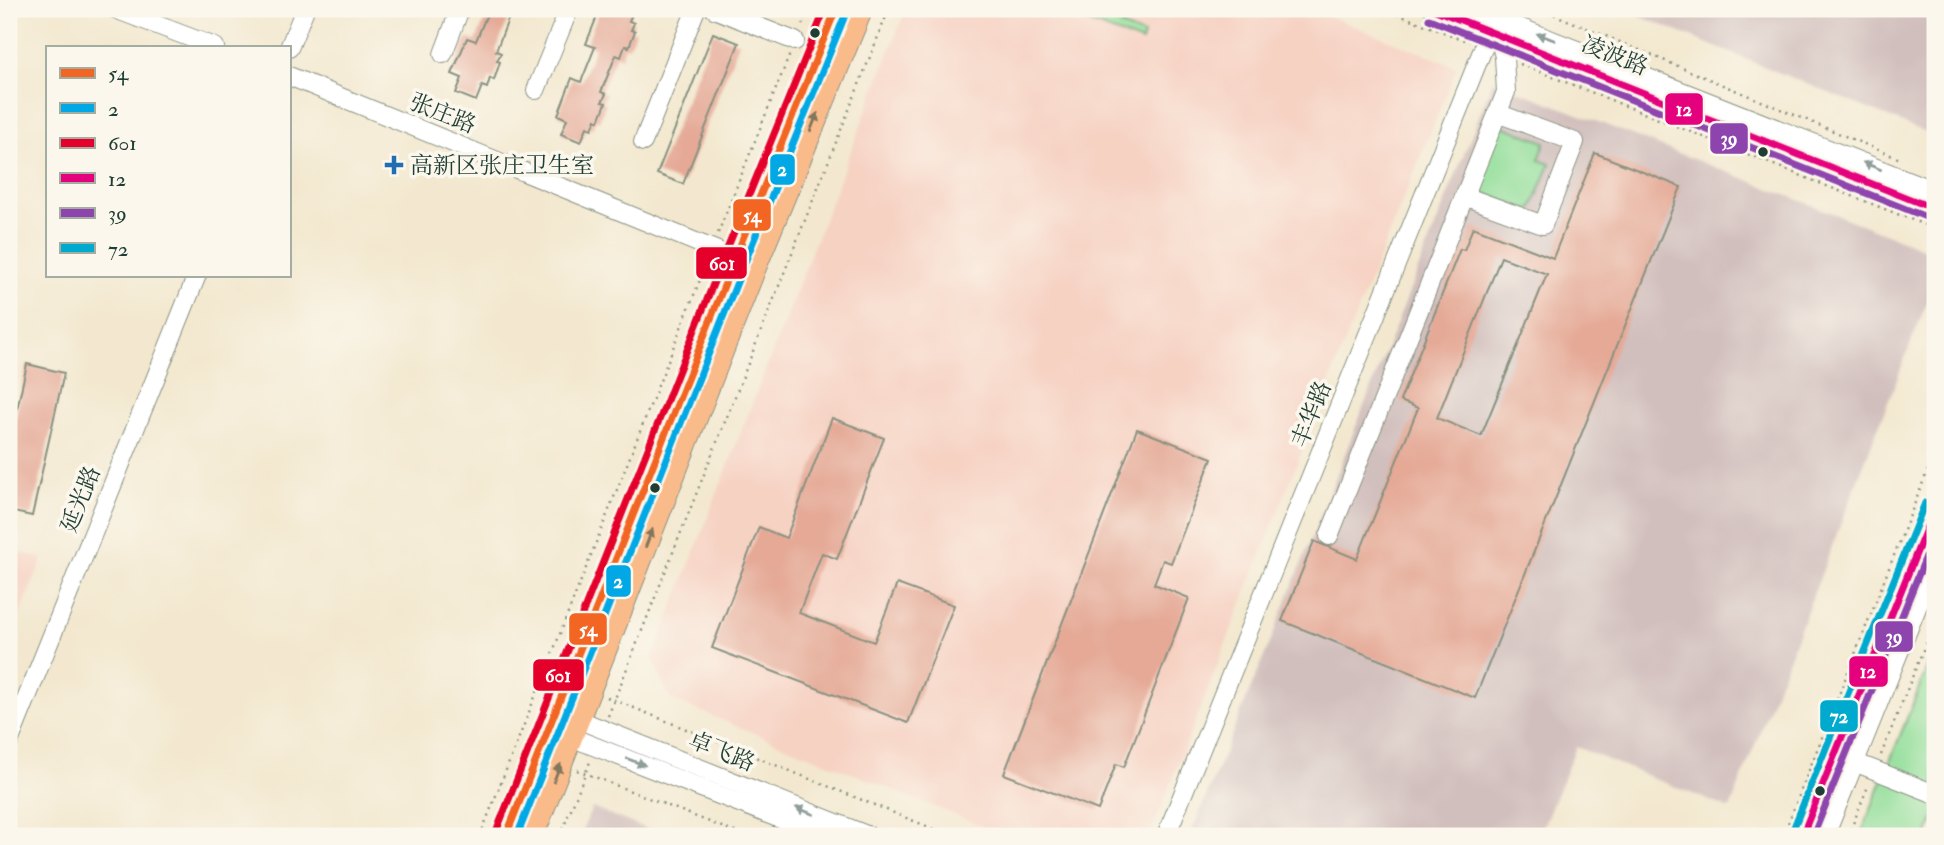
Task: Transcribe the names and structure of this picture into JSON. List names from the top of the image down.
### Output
{
  "streets": {
    "street": [
      "凌波路",
      "张庄路",
      "丰华路",
      "延光路",
      "卓飞路"
    ]
  },
  "crossings": [
    ["凌波路", "丰华路"]
  ],
  "places": {
    "health": ["高新区张庄卫生室"]
  },
  "lines": [
    "transit line 54",
    "transit line 601",
    "transit line 12",
    "transit line 2",
    "transit line 39",
    "transit line 72"
  ],
  "legend": [
    "54",
    "2",
    "601",
    "12",
    "39",
    "72"
  ]
}
